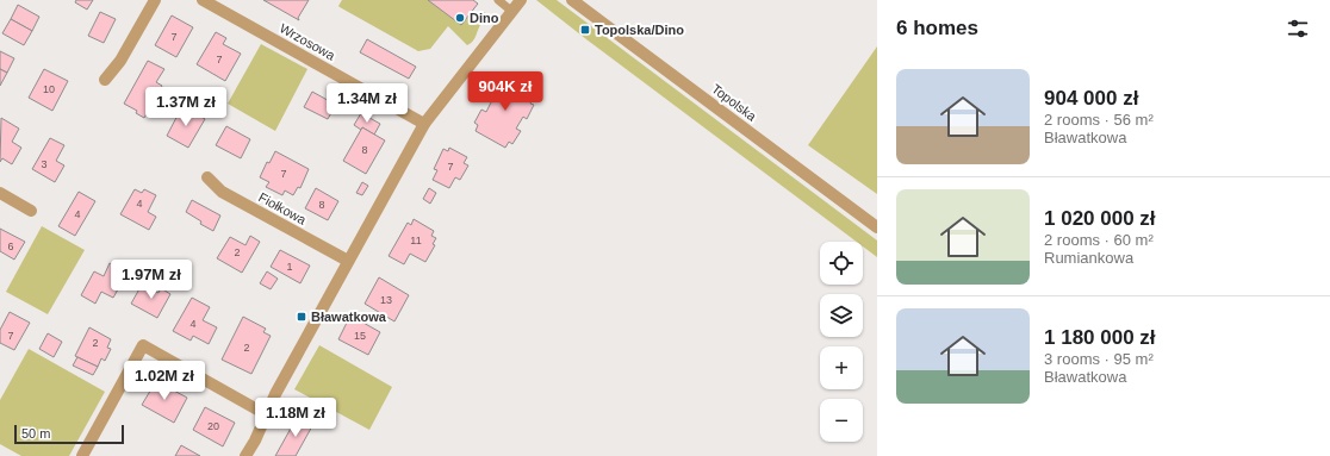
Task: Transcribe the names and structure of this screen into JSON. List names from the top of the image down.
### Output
{
  "streets": {
    "street": ["Wrzosowa", "Topolska", "Fiołkowa"]
  },
  "places": {
    "other": ["Dino"],
    "transit": ["Topolska/Dino", "Bławatkowa"]
  },
  "house_numbers": [
    "7",
    "7",
    "10",
    "8",
    "3",
    "7",
    "7",
    "4",
    "8",
    "4",
    "11",
    "6",
    "2",
    "1",
    "13",
    "4",
    "7",
    "15",
    "2",
    "2",
    "20"
  ],
  "scale_bar": "50 m",
  "page": {
    "heading": "6 homes",
    "list": [
      {
        "name": "904 000 zł",
        "note": "2 rooms · 56 m² · Bławatkowa"
      },
      {
        "name": "1 020 000 zł",
        "note": "2 rooms · 60 m² · Rumiankowa"
      },
      {
        "name": "1 180 000 zł",
        "note": "3 rooms · 95 m² · Bławatkowa"
      }
    ],
    "price": [
      "904K zł",
      "1.34M zł",
      "1.37M zł",
      "1.97M zł",
      "1.02M zł",
      "1.18M zł"
    ],
    "map_buttons": ["+", "−"],
    "scale": "50 m"
  }
}
